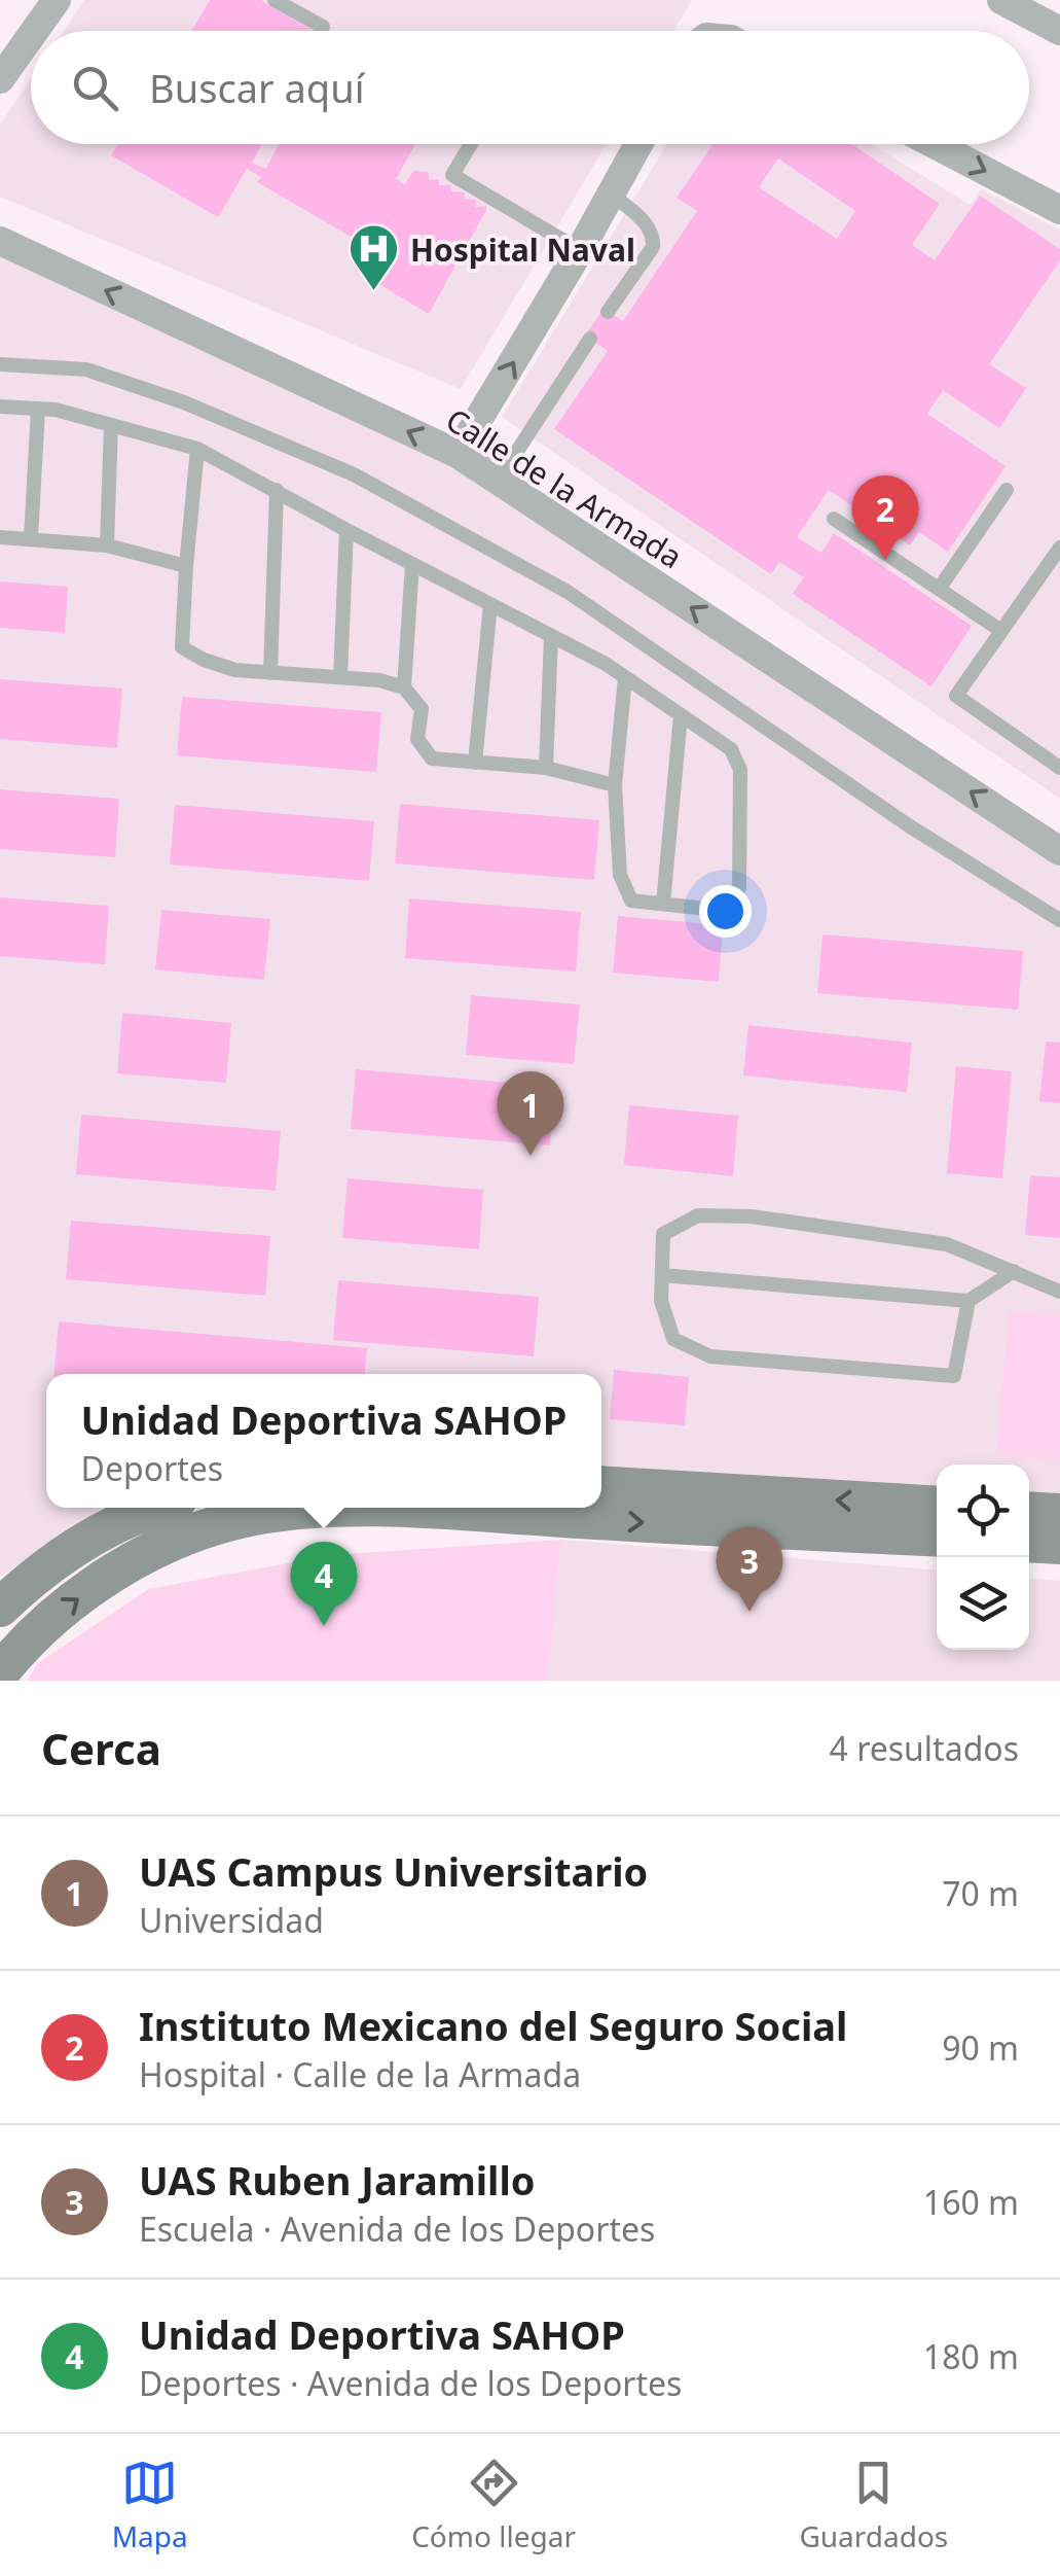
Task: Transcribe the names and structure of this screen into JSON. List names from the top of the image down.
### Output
{
  "streets": {
    "street": ["Calle de la Armada"]
  },
  "one_way": ["Calle de la Armada"],
  "places": {
    "hospital": ["Hospital Naval"]
  },
  "page": {
    "search": "Buscar aquí",
    "pins": [
      "2",
      "1",
      "3",
      "4"
    ],
    "popup": ["Unidad Deportiva SAHOP", "Deportes"],
    "heading": ["Cerca", "4 resultados"],
    "list": [
      {
        "mark": "1",
        "name": "UAS Campus Universitario",
        "note": "Universidad",
        "value": "70 m"
      },
      {
        "mark": "2",
        "name": "Instituto Mexicano del Seguro Social",
        "note": "Hospital · Calle de la Armada",
        "value": "90 m"
      },
      {
        "mark": "3",
        "name": "UAS Ruben Jaramillo",
        "note": "Escuela · Avenida de los Deportes",
        "value": "160 m"
      },
      {
        "mark": "4",
        "name": "Unidad Deportiva SAHOP",
        "note": "Deportes · Avenida de los Deportes",
        "value": "180 m"
      }
    ],
    "nav": ["Mapa", "Cómo llegar", "Guardados"]
  }
}
